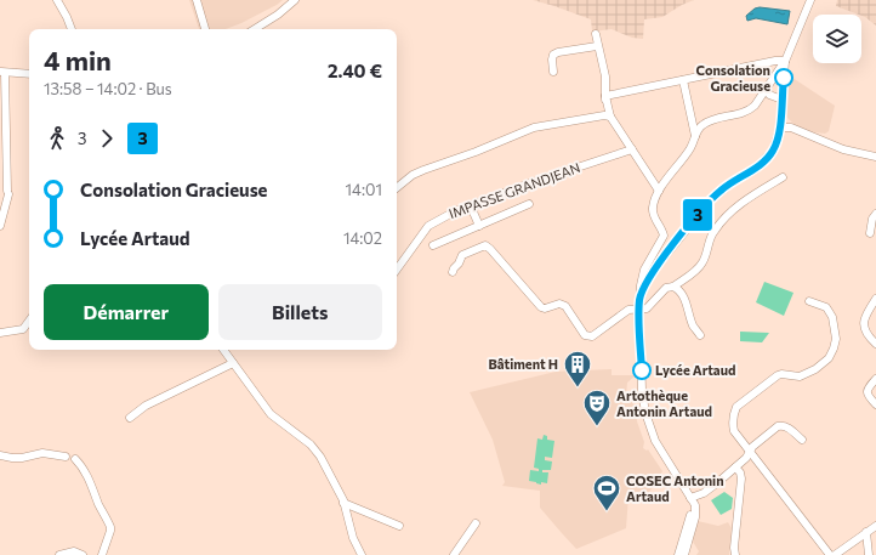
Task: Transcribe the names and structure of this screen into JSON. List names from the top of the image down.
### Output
{
  "streets": {
    "street": ["IMPASSE GRANDJEAN"]
  },
  "places": {
    "other": ["Consolation Gracieuse", "Lycée Artaud"],
    "building": ["Bâtiment H"],
    "theatre": ["Artothèque Antonin Artaud"],
    "sports": ["COSEC Antonin Artaud"]
  },
  "lines": ["bus line 3"],
  "page": {
    "on_map": "3",
    "heading": ["4 min", "13:58 – 14:02 · Bus", "2.40 €"],
    "legs": ["3", "3"],
    "list": [
      {
        "name": "Consolation Gracieuse",
        "value": "14:01"
      },
      {
        "name": "Lycée Artaud",
        "value": "14:02"
      }
    ],
    "buttons": ["Démarrer", "Billets"]
  }
}
